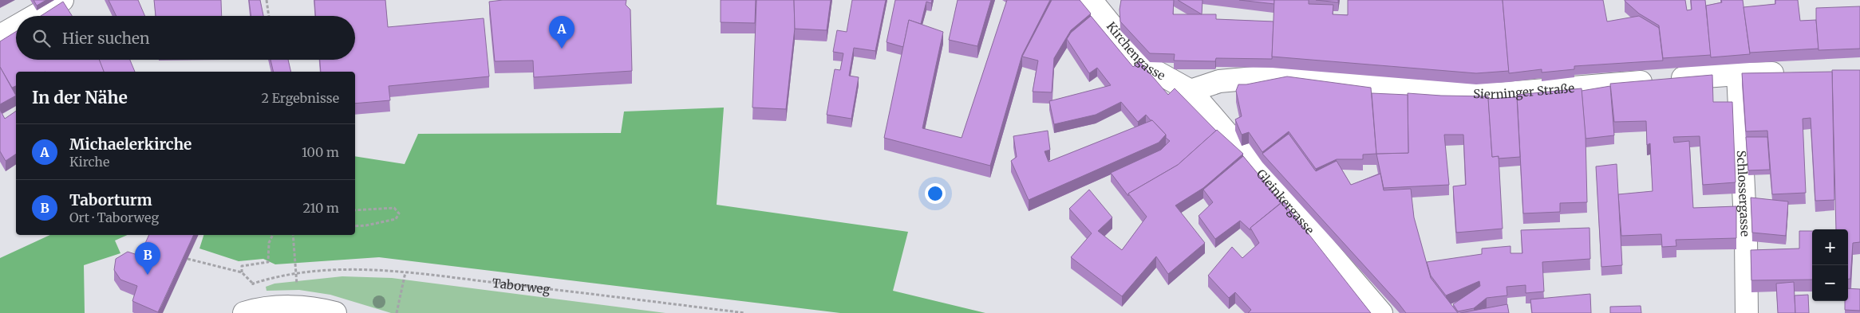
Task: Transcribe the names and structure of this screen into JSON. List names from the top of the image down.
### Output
{
  "streets": {
    "street": [
      "Kirchengasse",
      "Sierninger Straße",
      "Schlossergasse",
      "Gleinkergasse"
    ],
    "path": ["Taborweg"]
  },
  "crossings": [
    ["Kirchengasse", "Sierninger Straße"],
    ["Kirchengasse", "Gleinkergasse"],
    ["Sierninger Straße", "Schlossergasse"],
    ["Sierninger Straße", "Gleinkergasse"]
  ],
  "page": {
    "pins": ["A", "B"],
    "search": "Hier suchen",
    "heading": ["In der Nähe", "2 Ergebnisse"],
    "list": [
      {
        "mark": "A",
        "name": "Michaelerkirche",
        "note": "Kirche",
        "value": "100 m"
      },
      {
        "mark": "B",
        "name": "Taborturm",
        "note": "Ort · Taborweg",
        "value": "210 m"
      }
    ],
    "map_buttons": ["+", "−"]
  }
}
